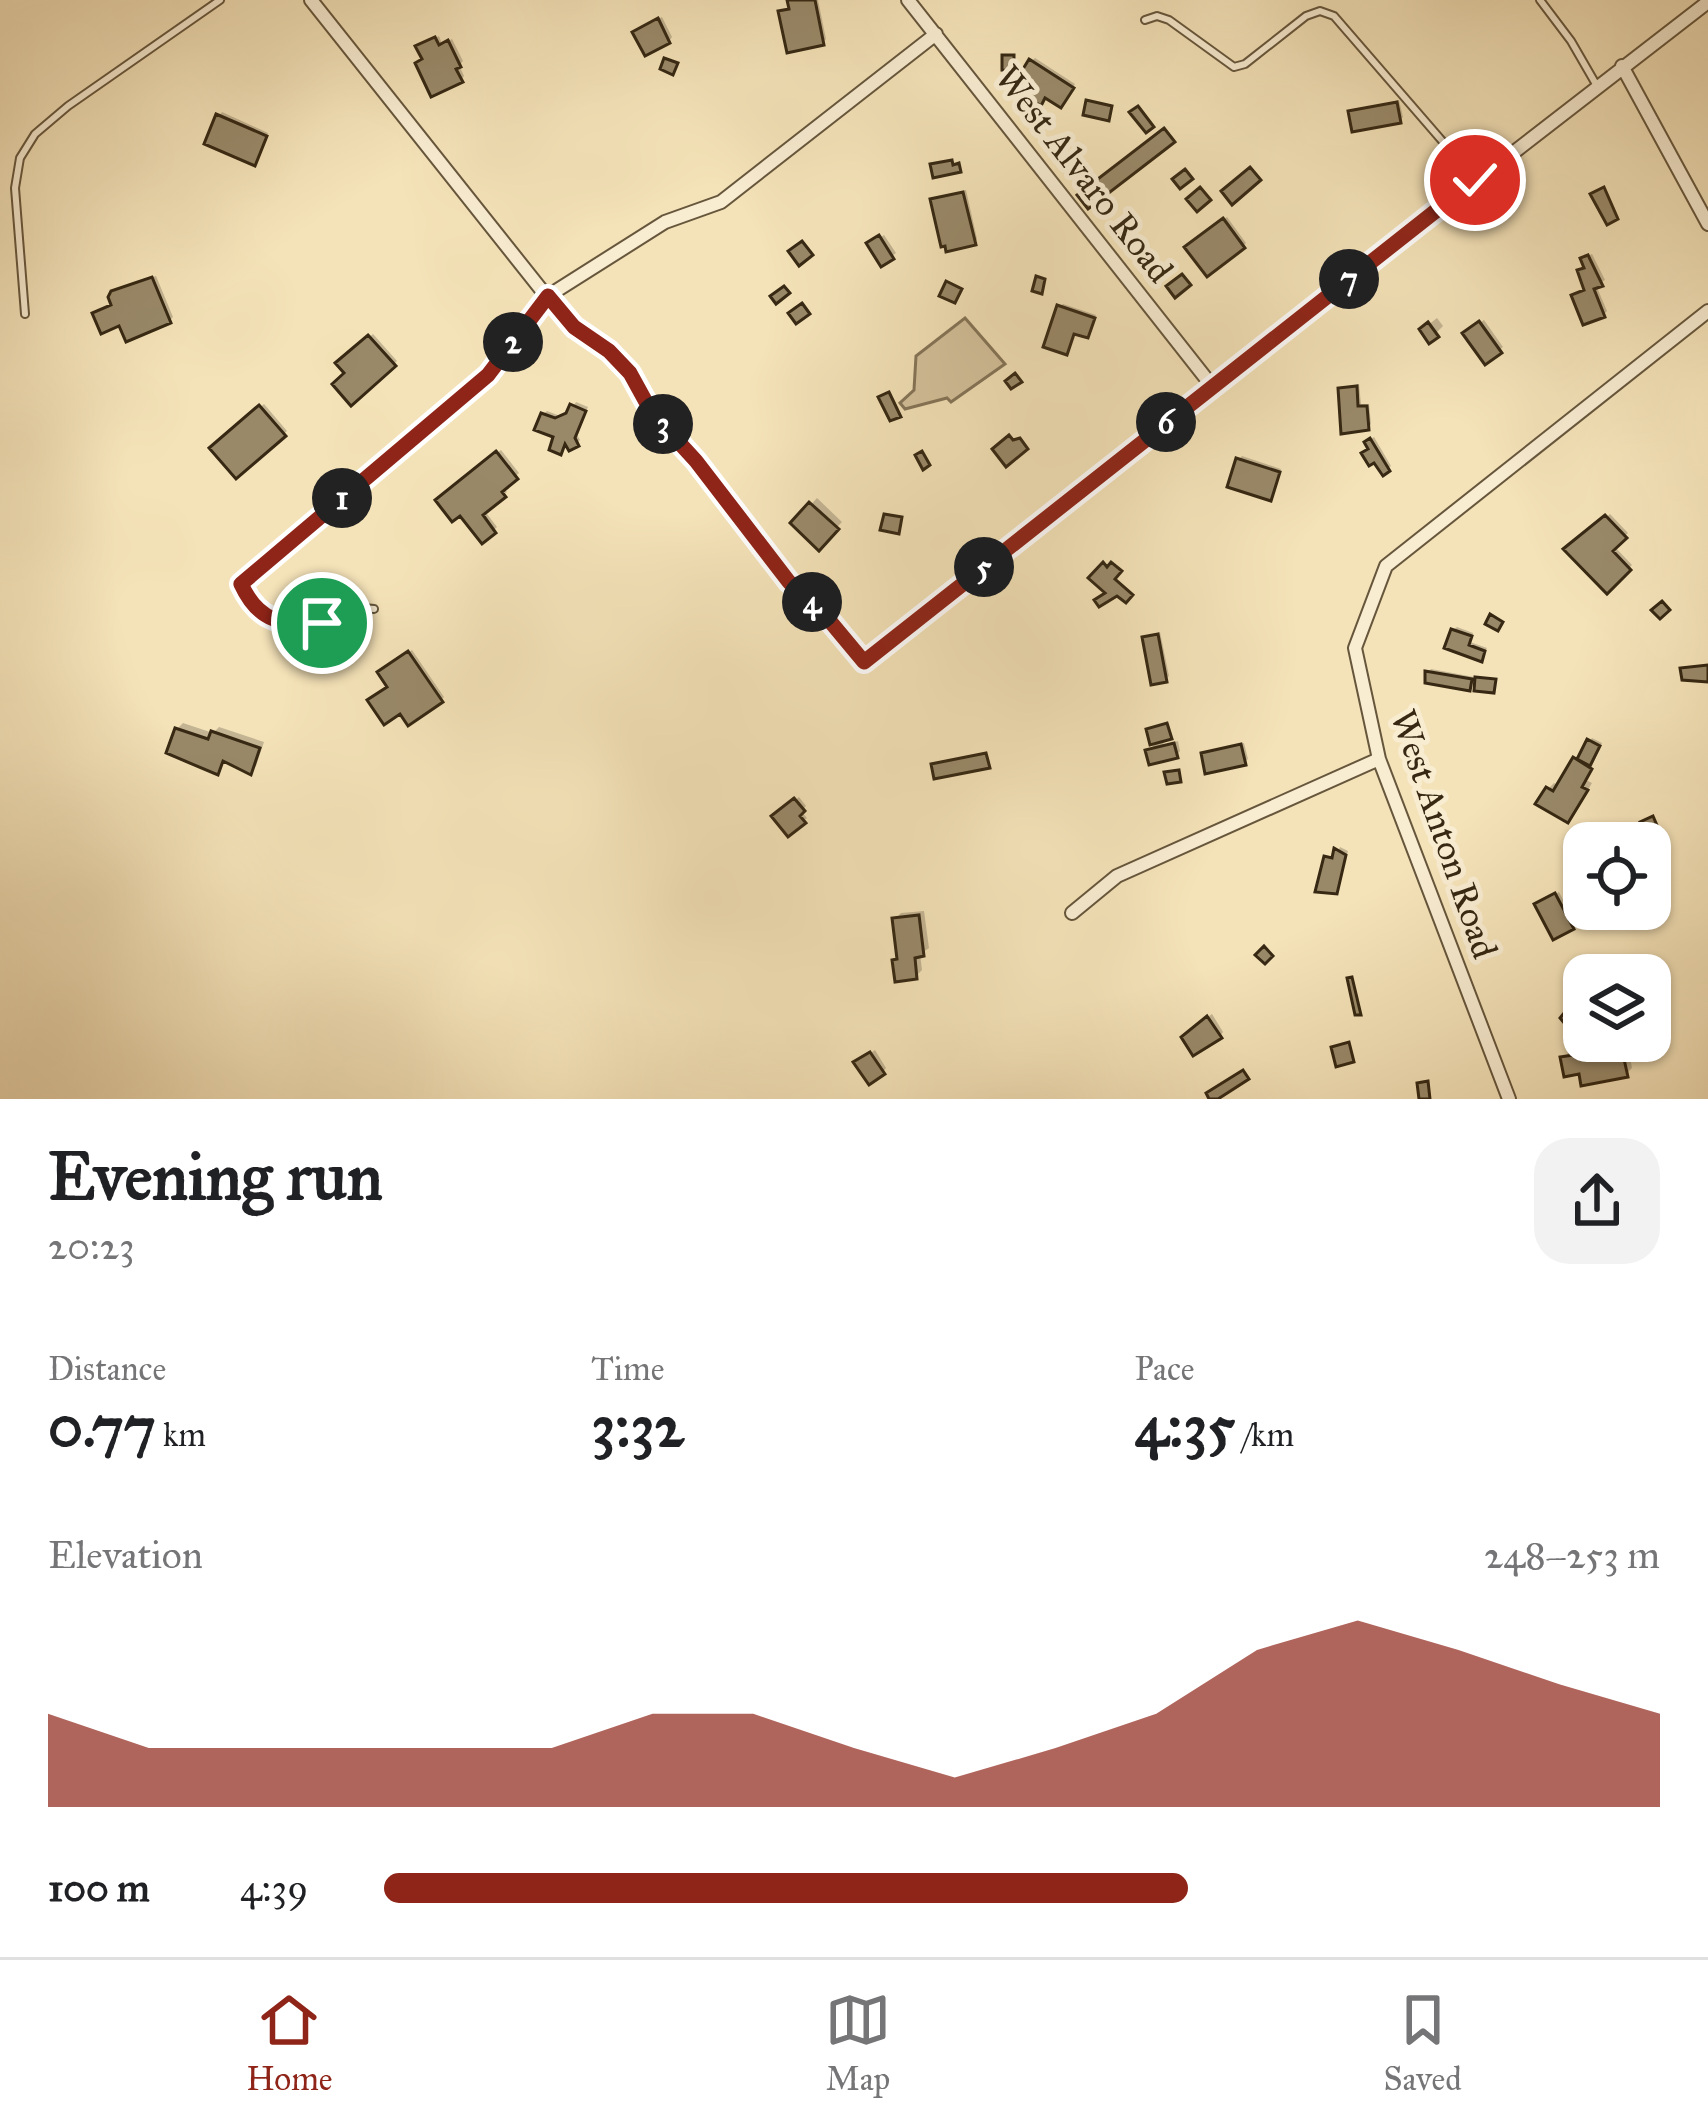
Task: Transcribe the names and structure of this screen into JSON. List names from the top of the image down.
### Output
{
  "streets": {
    "street": ["West Alvaro Road", "West Anton Road"]
  },
  "page": {
    "pins": [
      "7",
      "2",
      "6",
      "3",
      "1",
      "5",
      "4"
    ],
    "heading": ["Evening run", "20:23"],
    "stats": [
      ["Distance", "0.77 km"],
      ["Time", "3:32"],
      ["Pace", "4:35 /km"]
    ],
    "chart": ["Elevation", "248–253 m"],
    "list": [
      {
        "name": "100 m",
        "note": "4:39"
      }
    ],
    "tabs": ["Home", "Map", "Saved"]
  }
}
